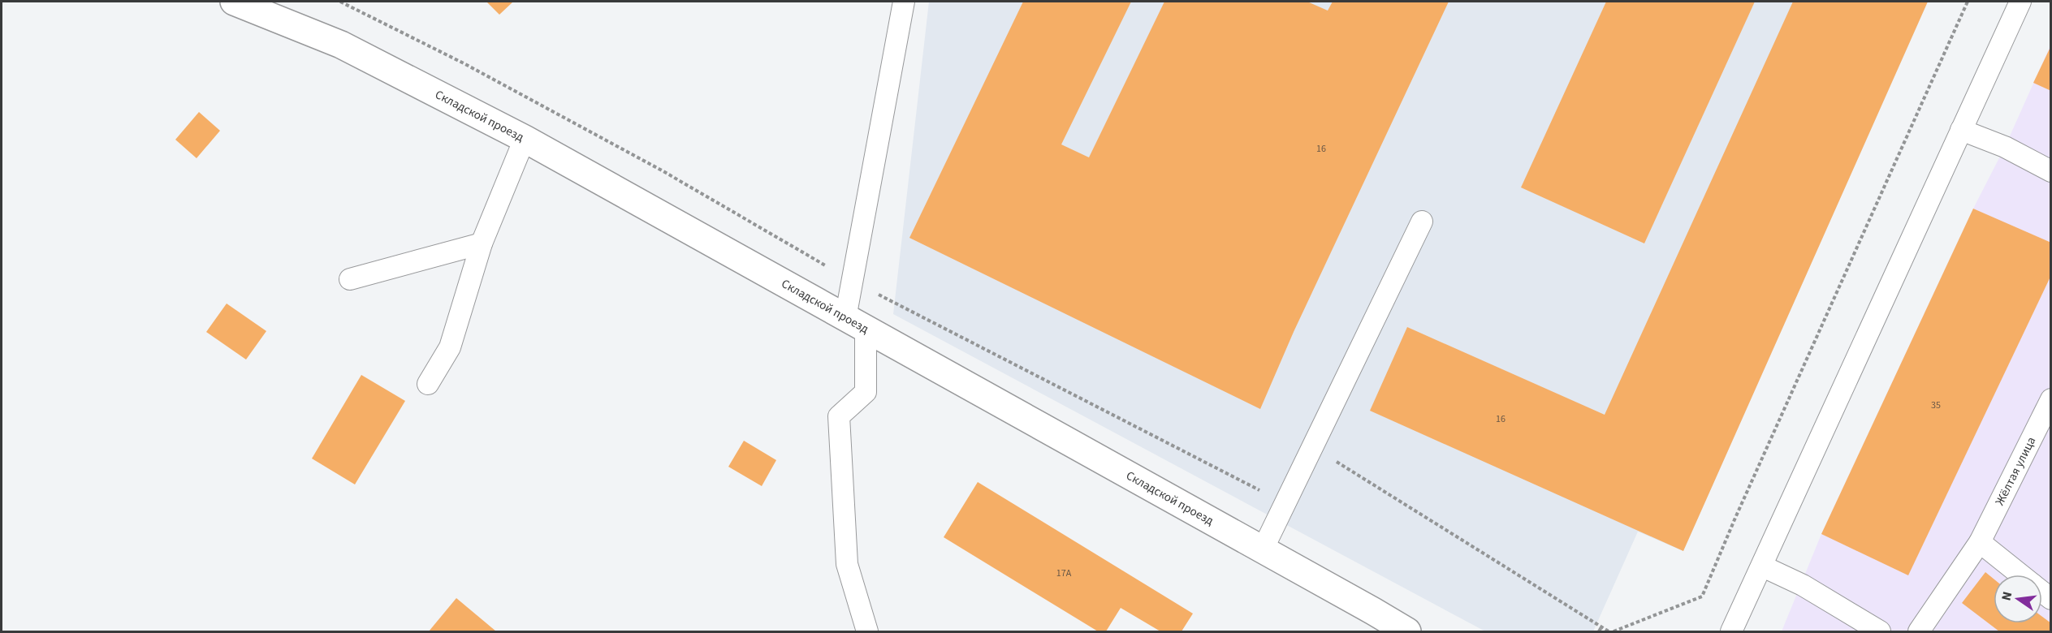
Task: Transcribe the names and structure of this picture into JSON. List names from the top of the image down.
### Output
{
  "streets": {
    "street": ["Складской проезд"],
    "lane": ["Жёлтая улица"]
  },
  "house_numbers": [
    "16",
    "35",
    "16",
    "17А"
  ],
  "north": "left"
}
